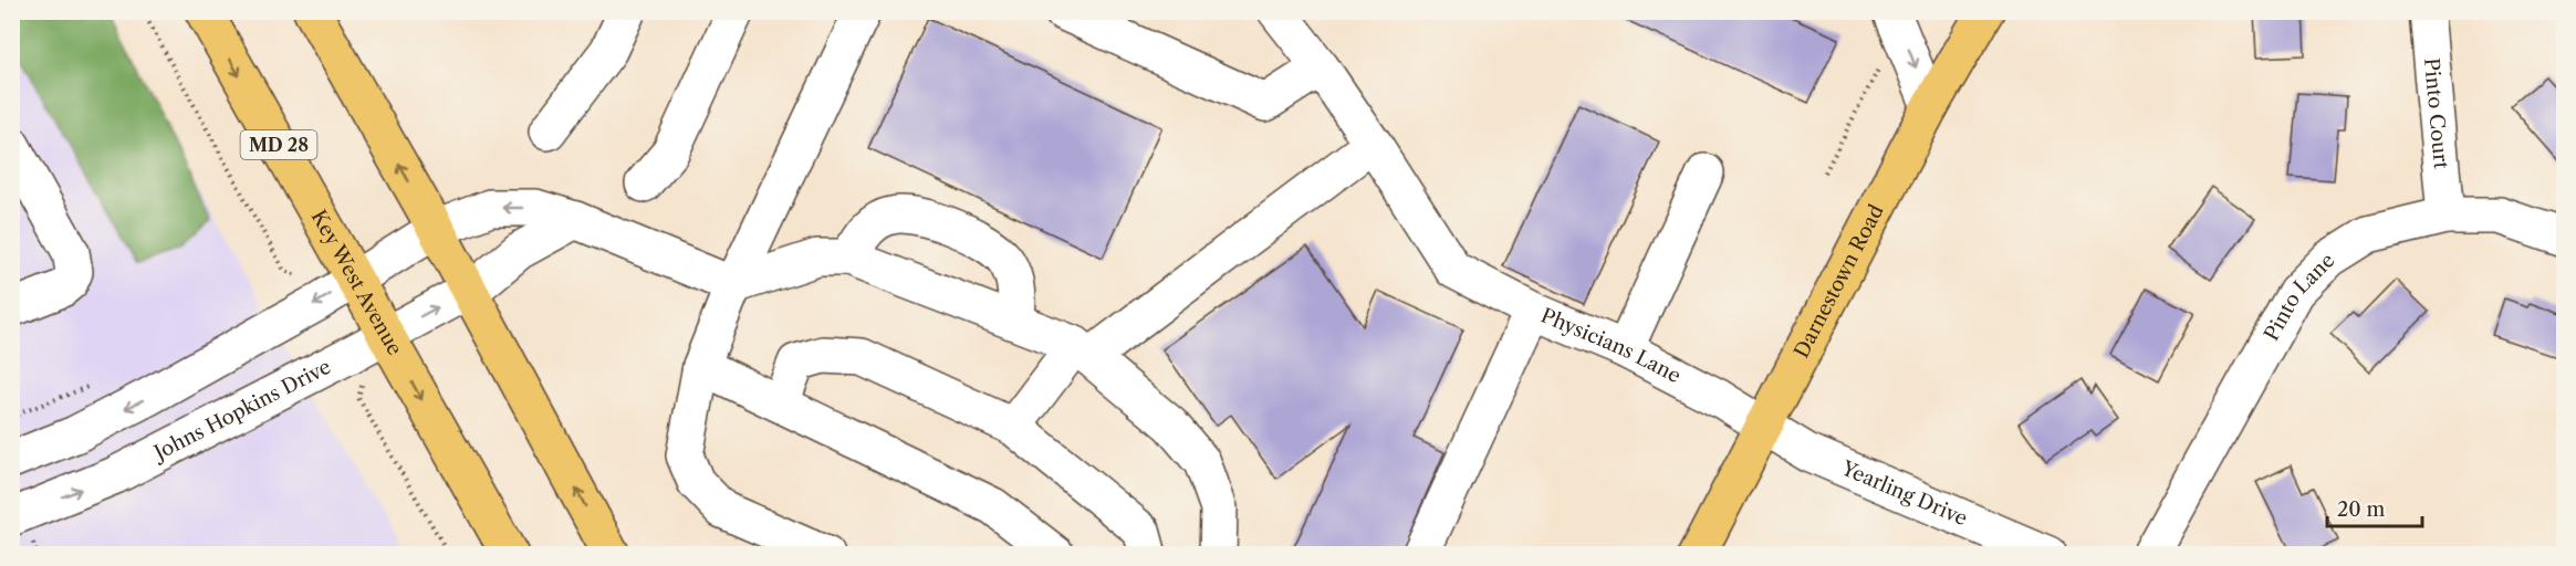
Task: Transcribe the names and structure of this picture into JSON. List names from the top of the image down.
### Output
{
  "streets": {
    "main road": ["MD 28", "Darnestown Road", "Key West Avenue"],
    "street": [
      "Pinto Court",
      "Pinto Lane",
      "Physicians Lane",
      "Johns Hopkins Drive",
      "Yearling Drive"
    ]
  },
  "crossings": [
    ["Pinto Court", "Pinto Lane"],
    ["Darnestown Road", "Physicians Lane"],
    ["Darnestown Road", "Yearling Drive"],
    ["Key West Avenue", "Johns Hopkins Drive"],
    ["Physicians Lane", "Yearling Drive"]
  ],
  "scale_bar": "20 m"
}
